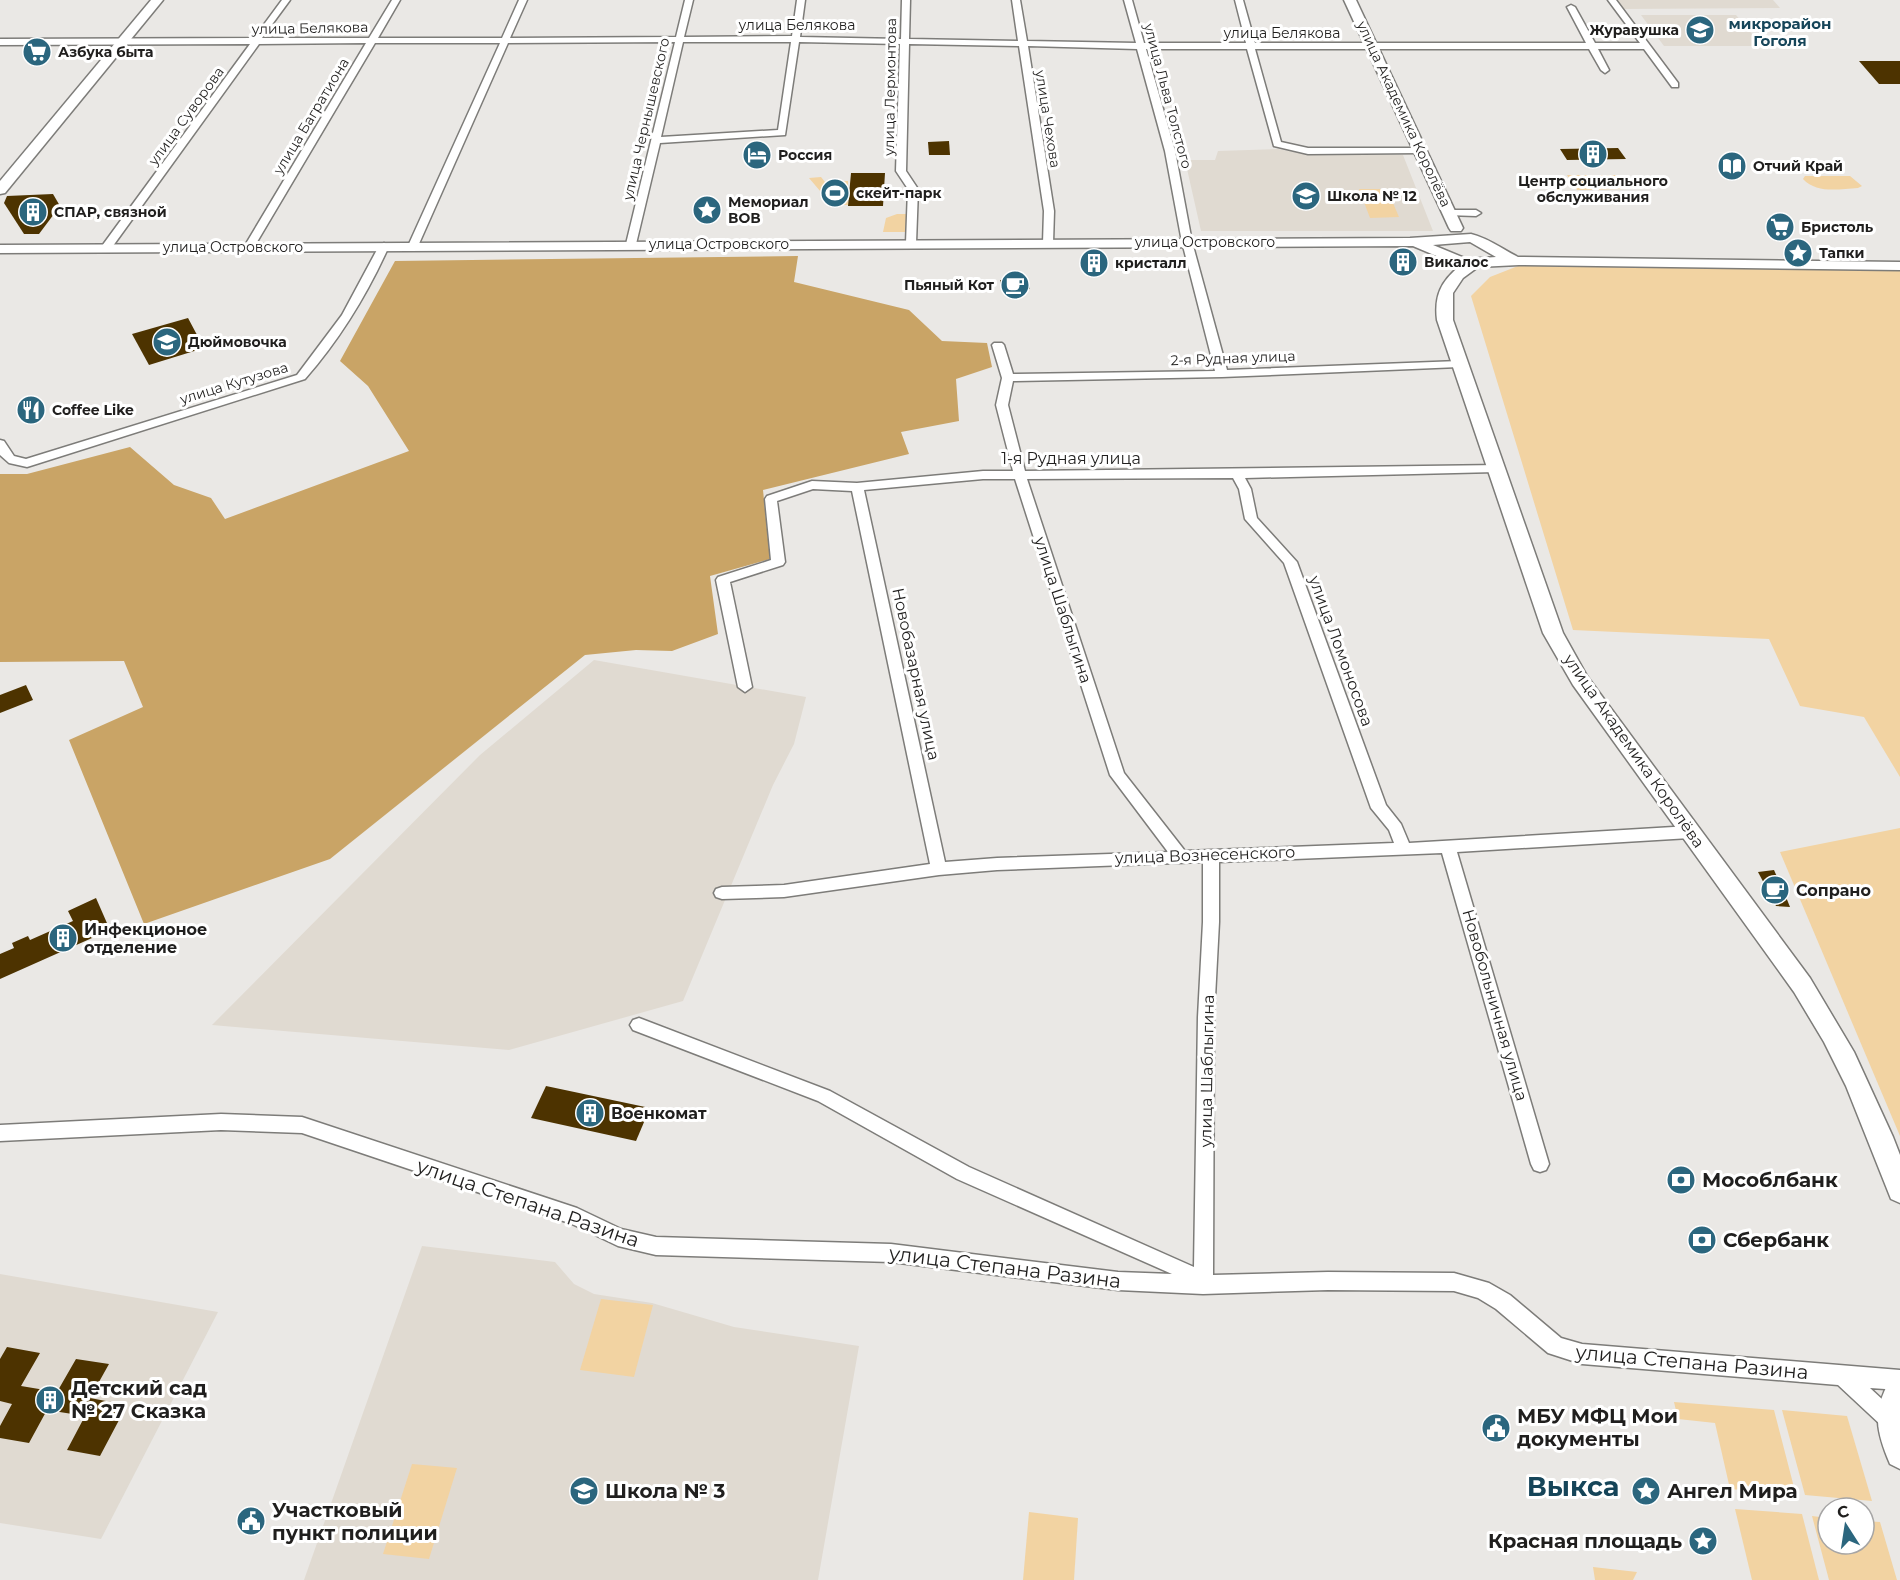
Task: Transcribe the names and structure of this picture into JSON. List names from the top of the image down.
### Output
{
  "streets": {
    "street": [
      "улица Белякова",
      "улица Лермонтова",
      "улица Льва Толстого",
      "улица Академика Королёва",
      "улица Суворова",
      "улица Багратиона",
      "улица Чернышевского",
      "улица Чехова",
      "улица Островского",
      "2-я Рудная улица",
      "улица Кутузова",
      "1-я Рудная улица",
      "улица Шаблыгина",
      "улица Ломоносова",
      "Новобазарная улица",
      "улица Вознесенского",
      "Новобольничная улица",
      "улица Степана Разина"
    ]
  },
  "crossings": [
    ["улица Белякова", "улица Лермонтова"],
    ["улица Белякова", "улица Льва Толстого"],
    ["улица Белякова", "улица Академика Королёва"],
    ["улица Белякова", "улица Суворова"],
    ["улица Белякова", "улица Багратиона"],
    ["улица Белякова", "улица Чернышевского"],
    ["улица Белякова", "улица Чехова"],
    ["улица Лермонтова", "улица Островского"],
    ["улица Льва Толстого", "улица Островского"],
    ["улица Льва Толстого", "2-я Рудная улица"],
    ["улица Академика Королёва", "улица Островского"],
    ["улица Академика Королёва", "2-я Рудная улица"],
    ["улица Академика Королёва", "1-я Рудная улица"],
    ["улица Академика Королёва", "улица Вознесенского"],
    ["улица Суворова", "улица Островского"],
    ["улица Багратиона", "улица Островского"],
    ["улица Чернышевского", "улица Островского"],
    ["улица Чехова", "улица Островского"],
    ["улица Островского", "улица Кутузова"],
    ["2-я Рудная улица", "улица Шаблыгина"],
    ["1-я Рудная улица", "улица Шаблыгина"],
    ["1-я Рудная улица", "улица Ломоносова"],
    ["1-я Рудная улица", "Новобазарная улица"],
    ["улица Шаблыгина", "улица Вознесенского"],
    ["улица Шаблыгина", "улица Степана Разина"],
    ["улица Ломоносова", "улица Вознесенского"],
    ["Новобазарная улица", "улица Вознесенского"],
    ["улица Вознесенского", "Новобольничная улица"]
  ],
  "districts": ["микрорайон Гоголя", "Выкса"],
  "places": {
    "school or university": [
      "Журавушка",
      "Школа № 12",
      "Дюймовочка",
      "Школа № 3"
    ],
    "supermarket": ["Азбука быта", "Бристоль"],
    "building": [
      "Центр социального обслуживания",
      "СПАР, связной",
      "Викалос",
      "кристалл",
      "Инфекционое отделение",
      "Военкомат",
      "Детский сад № 27 Сказка"
    ],
    "hotel": ["Россия"],
    "library": ["Отчий Край"],
    "sports": ["скейт-парк"],
    "place": [
      "Мемориал ВОВ",
      "Тапки",
      "Ангел Мира",
      "Красная площадь"
    ],
    "cafe": ["Пьяный Кот", "Сопрано"],
    "restaurant": ["Coffee Like"],
    "bank": ["Мособлбанк", "Сбербанк"],
    "public building": ["МБУ МФЦ Мои документы", "Участковый пункт полиции"]
  },
  "north": "top"
}
